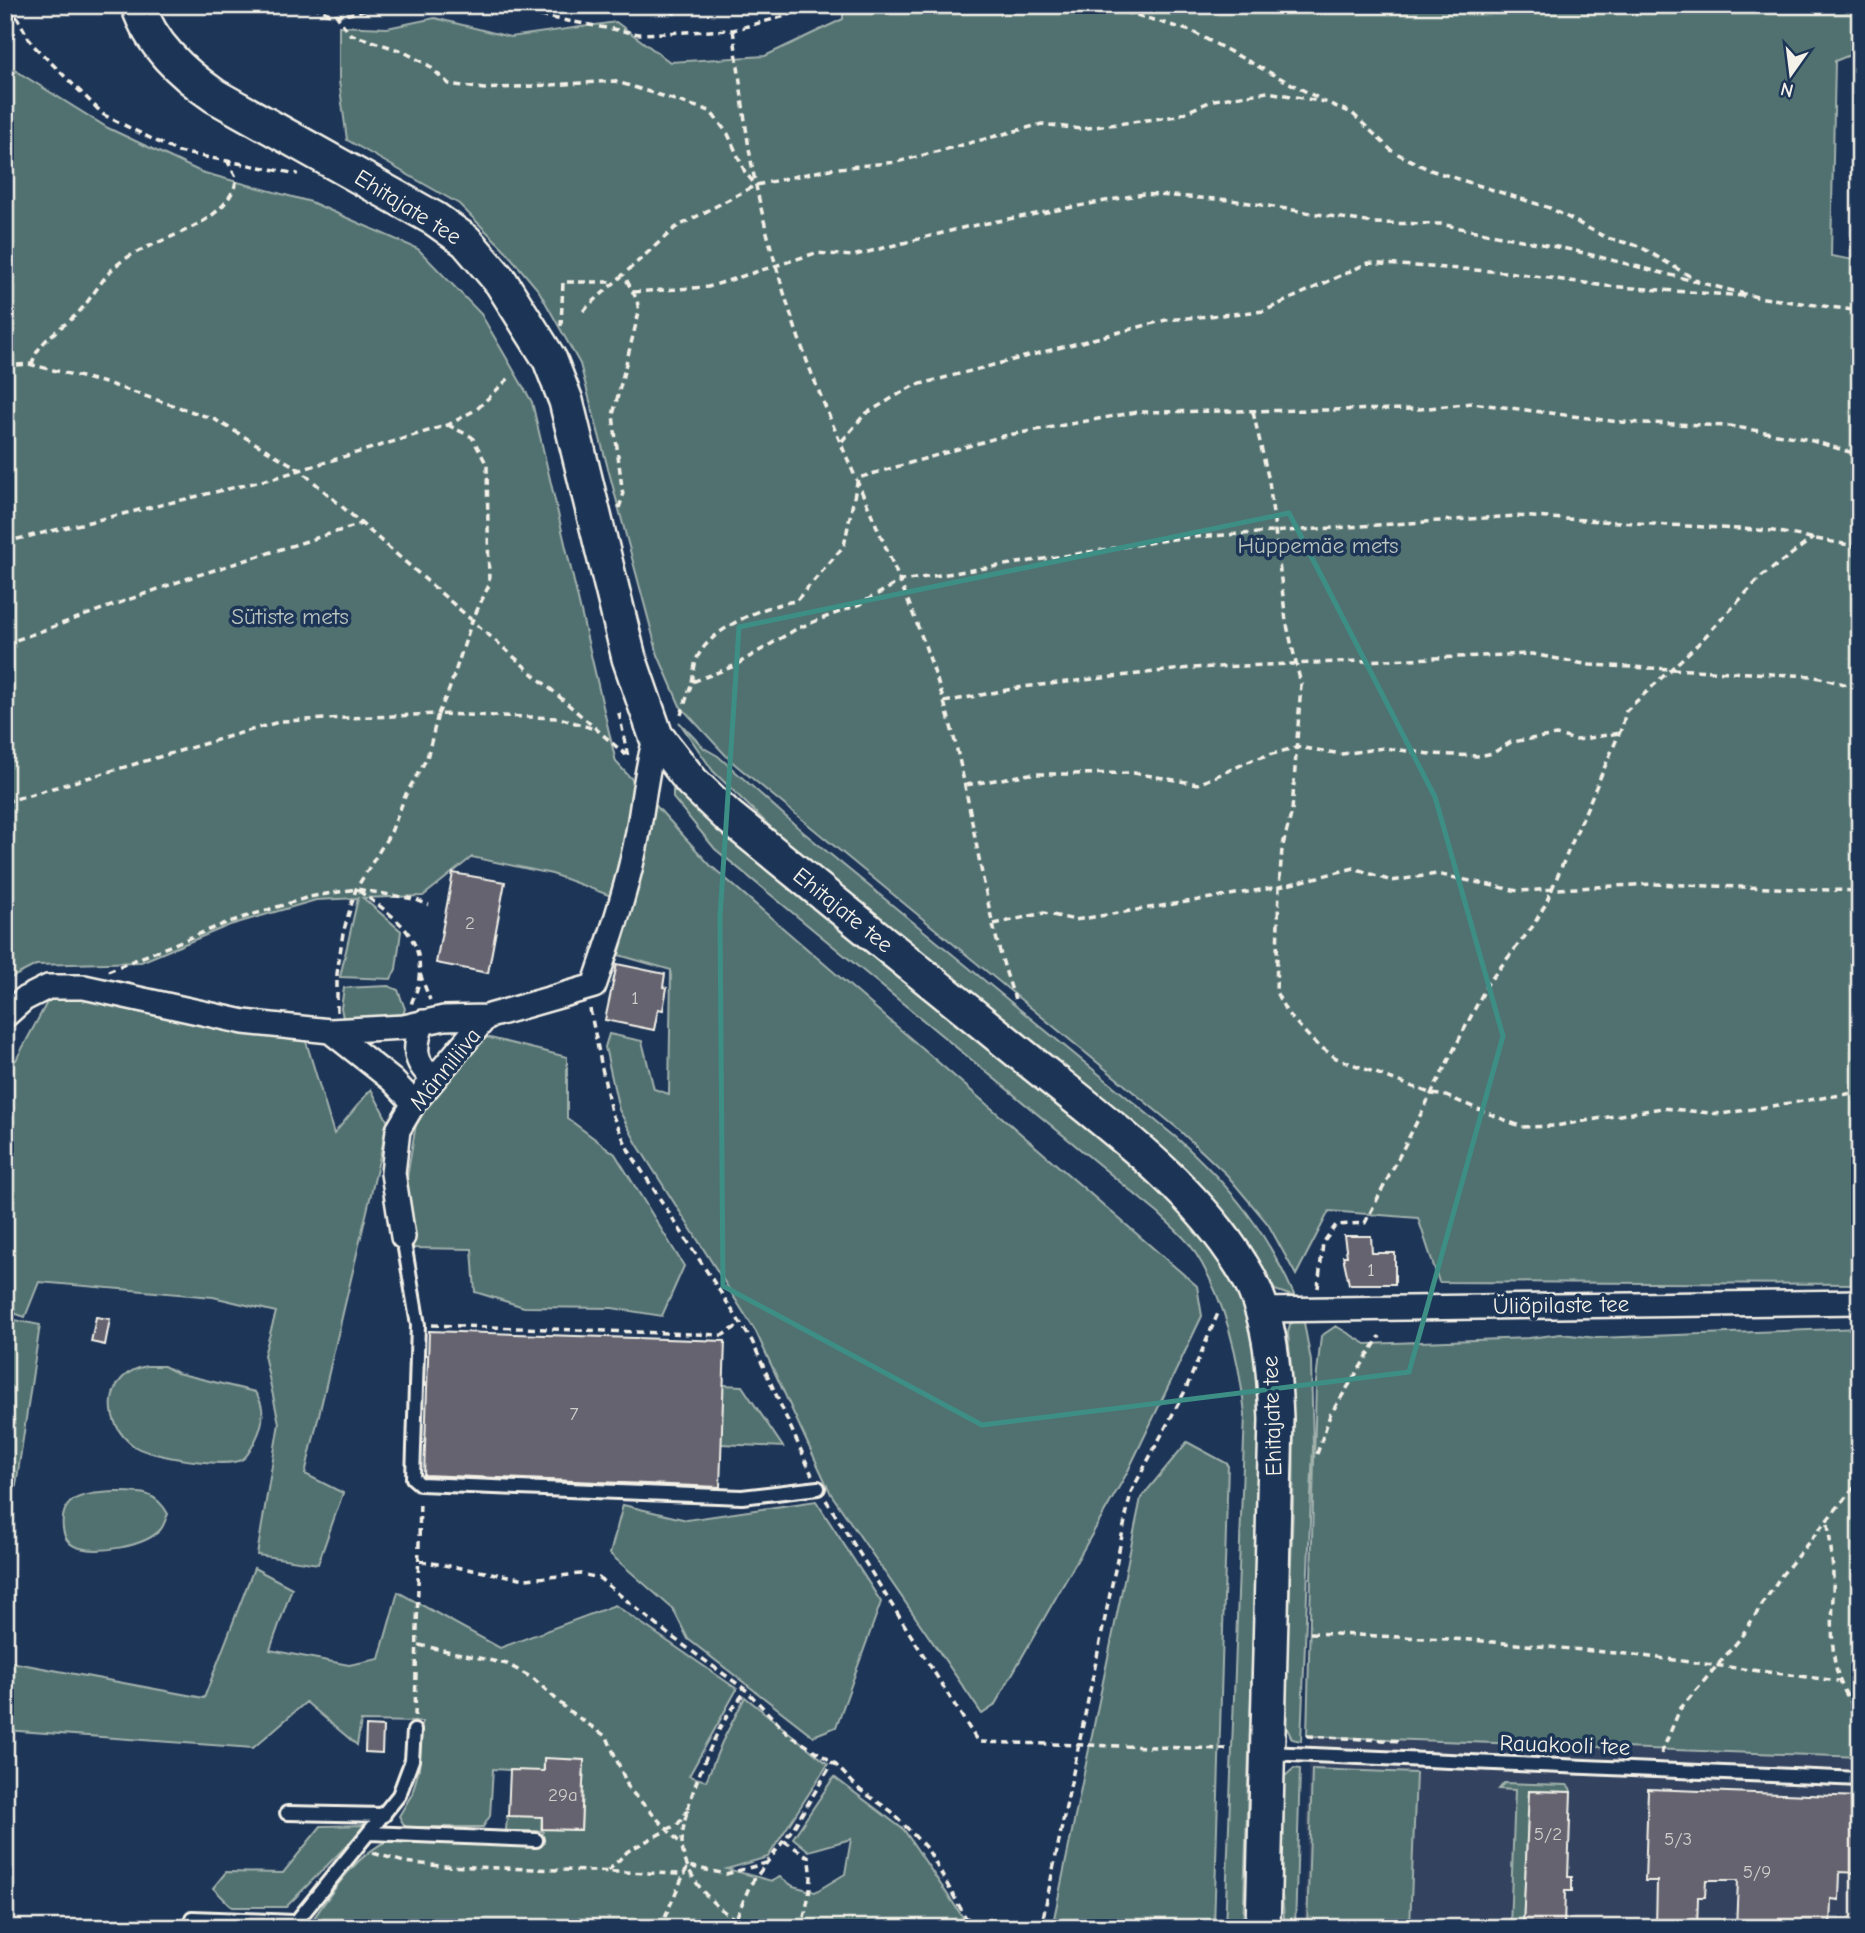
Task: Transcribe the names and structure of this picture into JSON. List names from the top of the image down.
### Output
{
  "streets": {
    "main road": ["Ehitajate tee"],
    "street": ["Männiliiva", "Üliõpilaste tee"],
    "lane": ["Rauakooli tee"]
  },
  "crossings": [
    ["Ehitajate tee", "Üliõpilaste tee"],
    ["Ehitajate tee", "Rauakooli tee"]
  ],
  "parks": ["Hüppemäe mets", "Sütiste mets"],
  "house_numbers": [
    "2",
    "1",
    "1",
    "7",
    "29a",
    "5/2",
    "5/3",
    "5/9"
  ],
  "north": "bottom"
}
